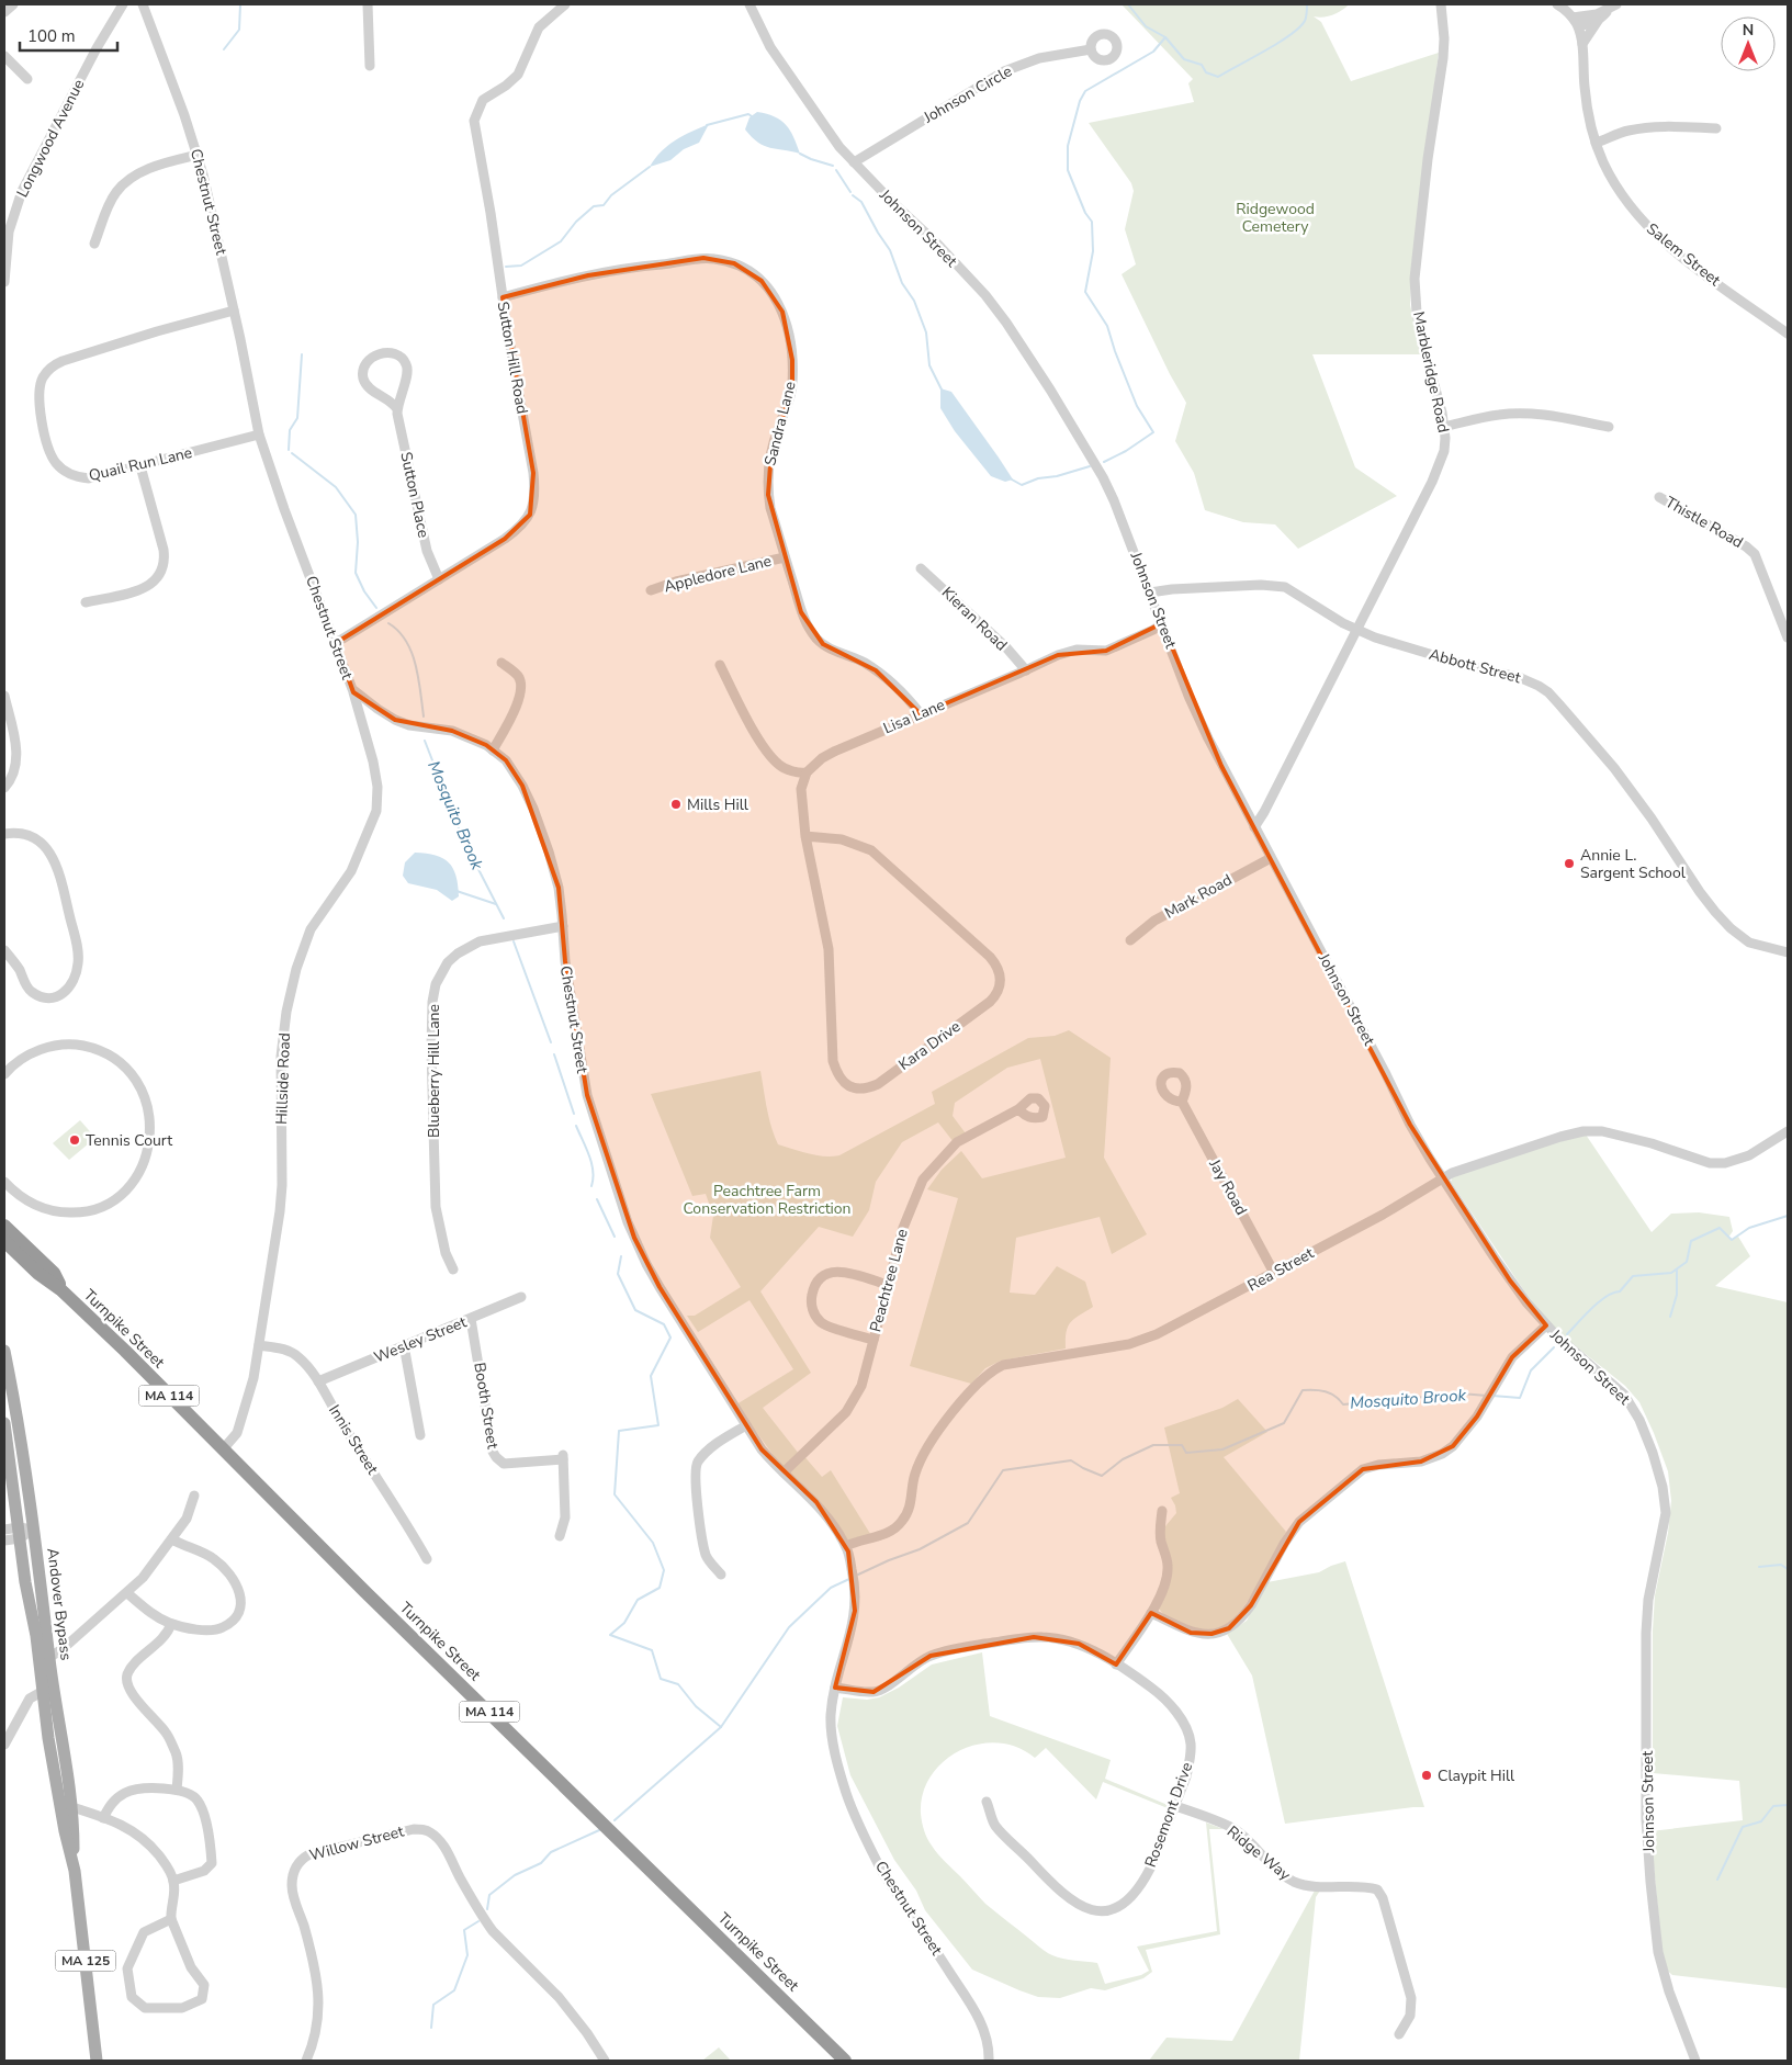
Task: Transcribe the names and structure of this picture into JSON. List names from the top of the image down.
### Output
{
  "streets": {
    "highway": ["Turnpike Street", "MA 114"],
    "main road": ["Andover Bypass", "MA 125"],
    "street": [
      "Johnson Circle",
      "Longwood Avenue",
      "Chestnut Street",
      "Johnson Street",
      "Salem Street",
      "Sutton Hill Road",
      "Marbleridge Road",
      "Sandra Lane",
      "Quail Run Lane",
      "Sutton Place",
      "Thistle Road",
      "Appledore Lane",
      "Kieran Road",
      "Abbott Street",
      "Lisa Lane",
      "Mark Road",
      "Kara Drive",
      "Blueberry Hill Lane",
      "Hillside Road",
      "Jay Road",
      "Rea Street",
      "Peachtree Lane",
      "Wesley Street",
      "Booth Street",
      "Innis Street",
      "Rosemont Drive",
      "Willow Street",
      "Ridge Way"
    ]
  },
  "crossings": [
    ["Johnson Circle", "Johnson Street"],
    ["Chestnut Street", "Sutton Hill Road"],
    ["Chestnut Street", "Quail Run Lane"],
    ["Chestnut Street", "Blueberry Hill Lane"],
    ["Chestnut Street", "Hillside Road"],
    ["Chestnut Street", "Rea Street"],
    ["Chestnut Street", "Peachtree Lane"],
    ["Chestnut Street", "Rosemont Drive"],
    ["Johnson Street", "Marbleridge Road"],
    ["Johnson Street", "Abbott Street"],
    ["Johnson Street", "Lisa Lane"],
    ["Johnson Street", "Mark Road"],
    ["Johnson Street", "Rea Street"],
    ["Sutton Hill Road", "Sandra Lane"],
    ["Sutton Hill Road", "Sutton Place"],
    ["Marbleridge Road", "Abbott Street"],
    ["Sandra Lane", "Appledore Lane"],
    ["Sandra Lane", "Lisa Lane"],
    ["Kieran Road", "Lisa Lane"],
    ["Lisa Lane", "Kara Drive"],
    ["Hillside Road", "Turnpike Street"],
    ["Hillside Road", "Innis Street"],
    ["Jay Road", "Rea Street"],
    ["Wesley Street", "Booth Street"],
    ["Wesley Street", "Innis Street"],
    ["Rosemont Drive", "Ridge Way"]
  ],
  "water": ["Mosquito Brook"],
  "parks": ["Ridgewood Cemetery", "Peachtree Farm Conservation Restriction"],
  "places": [
    "Mills Hill",
    "Annie L. Sargent School",
    "Tennis Court",
    "Claypit Hill"
  ],
  "scale_bar": "100 m",
  "north": "top"
}
